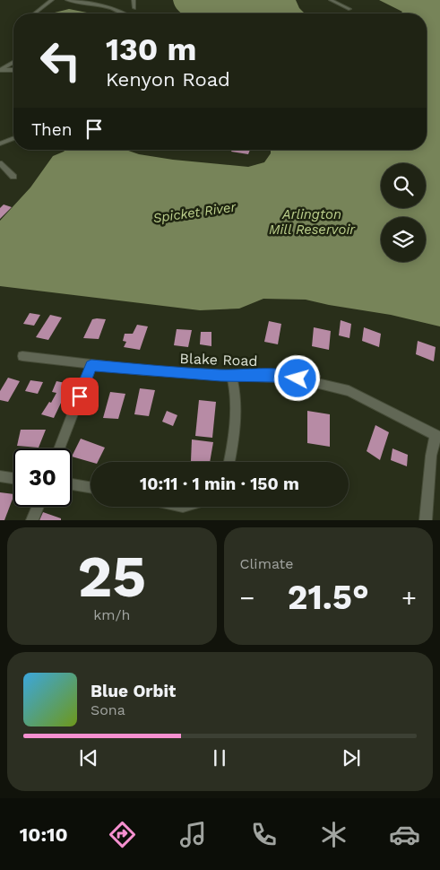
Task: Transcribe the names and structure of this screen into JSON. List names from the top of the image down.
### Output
{
  "streets": {
    "street": ["Blake Road"]
  },
  "water": ["Spicket River", "Arlington Mill Reservoir"],
  "page": {
    "turn": ["130 m", "Kenyon Road"],
    "then": "Then",
    "limit": "30",
    "trip": "10:11 · 1 min · 150 m",
    "tile": [
      ["25", "km/h"],
      "Climate"
    ],
    "heat": ["−", "21.5°", "+"],
    "song": ["Blue Orbit", "Sona"],
    "tabs": "10:10"
  }
}
